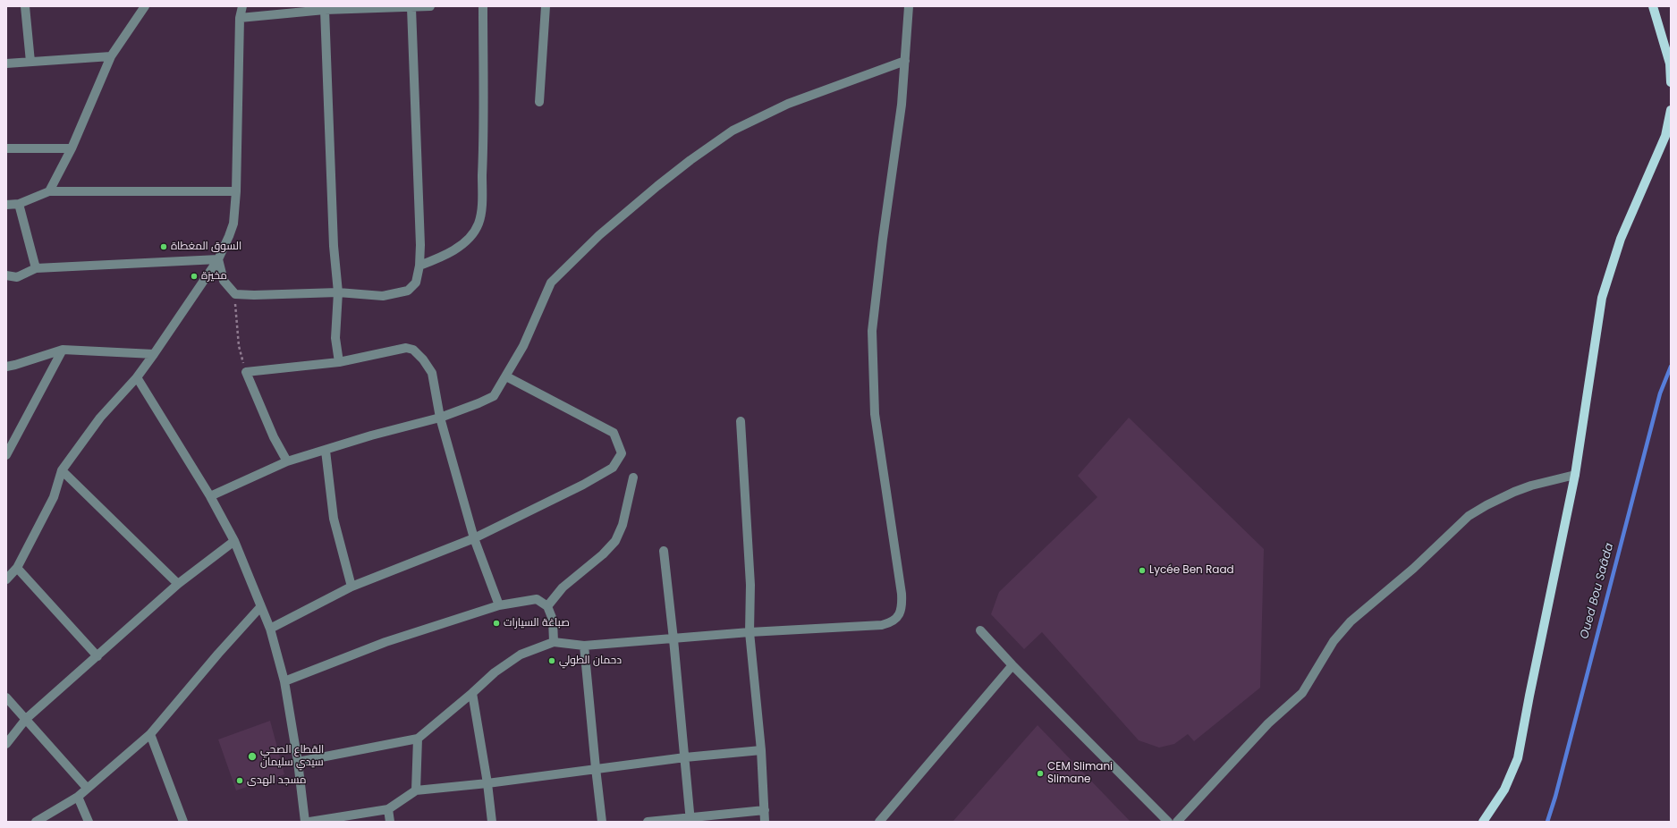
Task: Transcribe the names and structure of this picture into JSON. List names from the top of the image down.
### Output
{
  "water": ["Oued Bou Saâda"],
  "places": [
    "السوق المغطاة",
    "مخيزة",
    "Lycée Ben Raad",
    "صباغة السيارات",
    "دحمان الطولي",
    "القطاع الصحي سيدي سليمان",
    "CEM Slimani Slimane",
    "مسجد الهدى"
  ]
}
